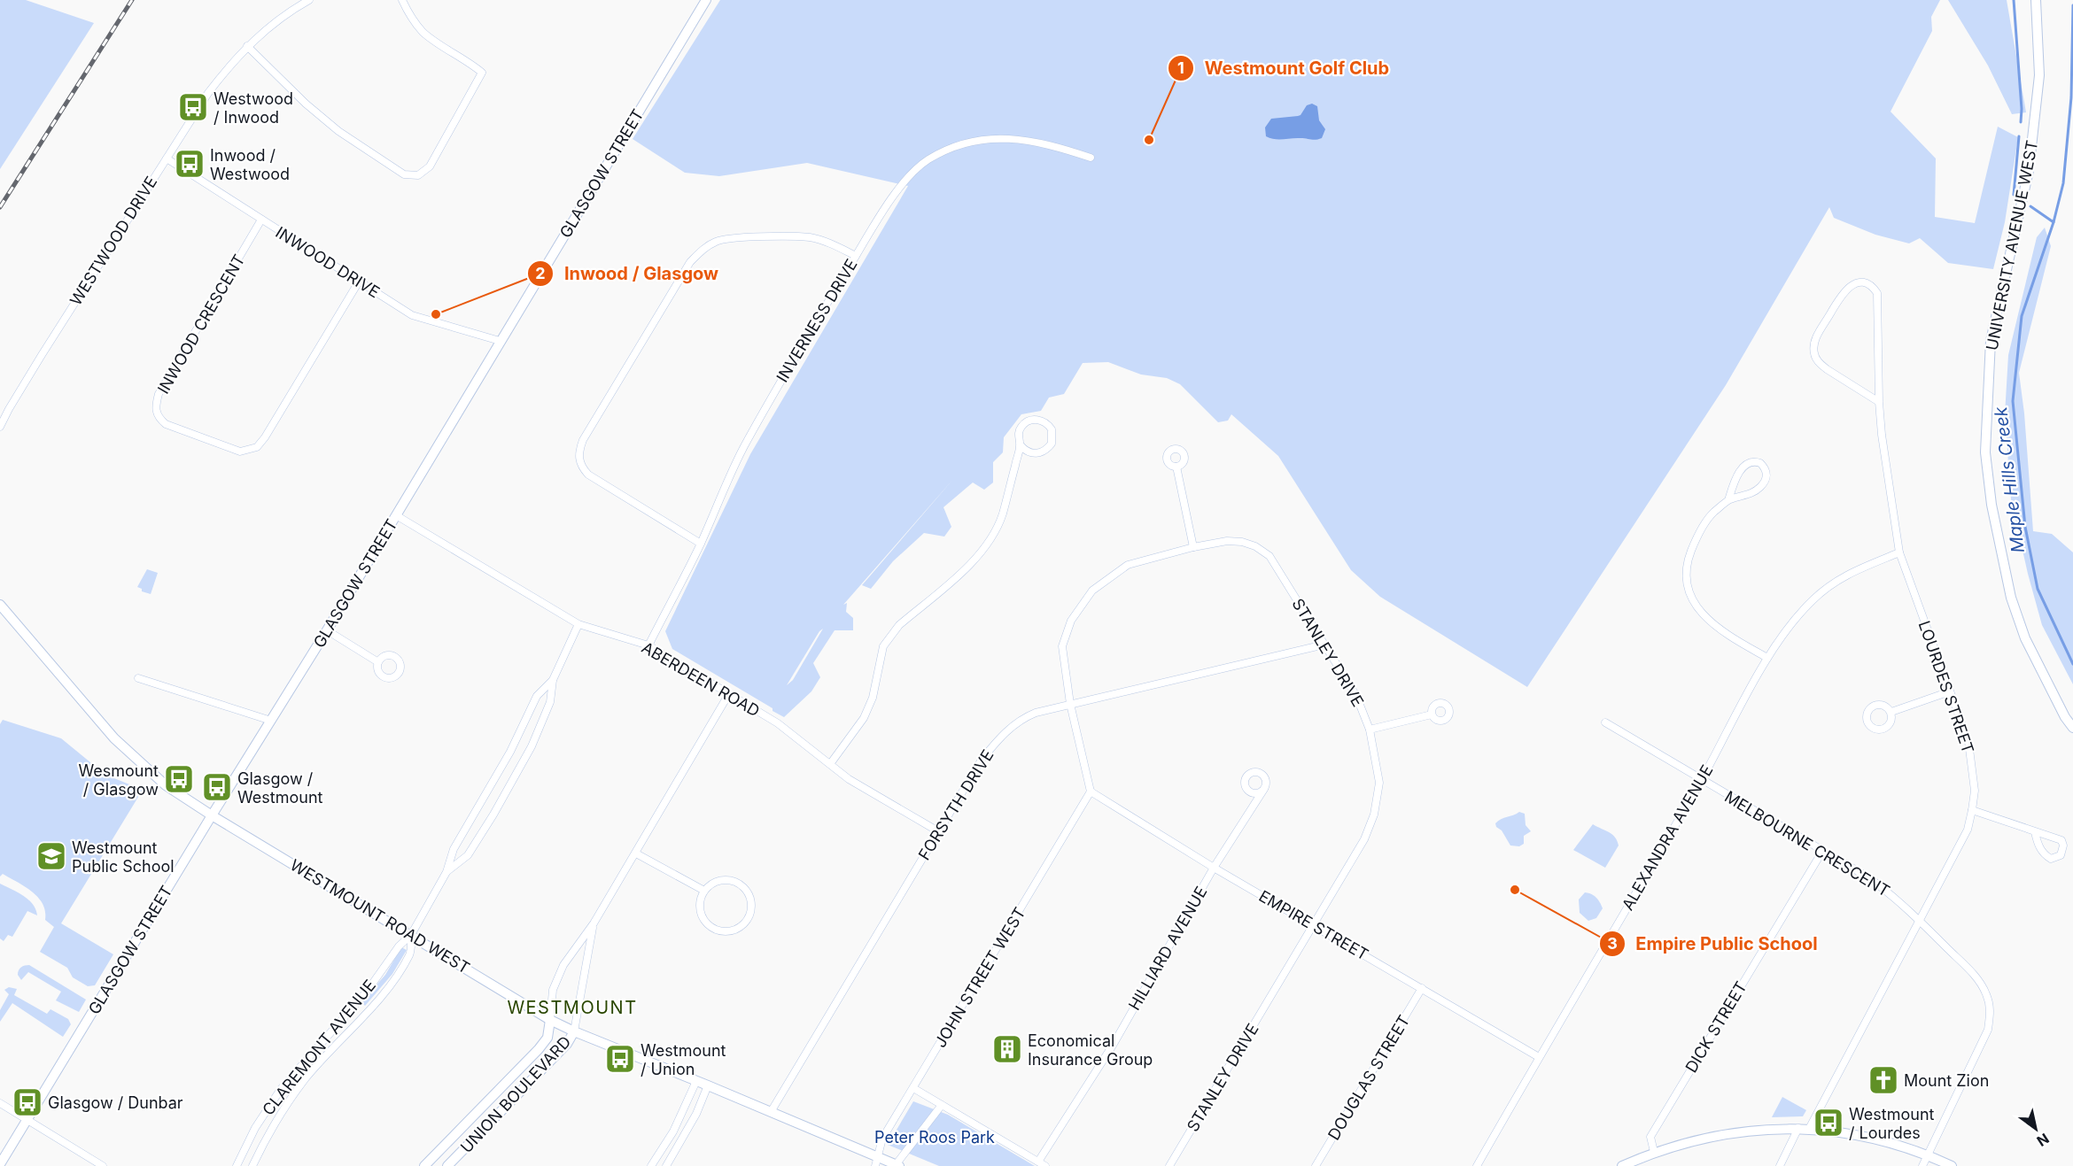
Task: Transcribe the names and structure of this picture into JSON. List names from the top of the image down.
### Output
{
  "streets": {
    "main road": [
      "GLASGOW STREET",
      "UNIVERSITY AVENUE WEST",
      "WESTMOUNT ROAD WEST",
      "UNION BOULEVARD"
    ],
    "street": [
      "WESTWOOD DRIVE",
      "INWOOD DRIVE",
      "INVERNESS DRIVE",
      "INWOOD CRESCENT",
      "STANLEY DRIVE",
      "ABERDEEN ROAD",
      "LOURDES STREET",
      "FORSYTH DRIVE",
      "ALEXANDRA AVENUE",
      "MELBOURNE CRESCENT",
      "EMPIRE STREET",
      "HILLIARD AVENUE",
      "JOHN STREET WEST",
      "DICK STREET",
      "CLAREMONT AVENUE",
      "DOUGLAS STREET"
    ]
  },
  "crossings": [
    ["GLASGOW STREET", "INWOOD DRIVE"],
    ["GLASGOW STREET", "ABERDEEN ROAD"],
    ["GLASGOW STREET", "WESTMOUNT ROAD WEST"],
    ["WESTWOOD DRIVE", "INWOOD DRIVE"],
    ["INWOOD DRIVE", "INWOOD CRESCENT"],
    ["INVERNESS DRIVE", "ABERDEEN ROAD"],
    ["STANLEY DRIVE", "FORSYTH DRIVE"],
    ["STANLEY DRIVE", "EMPIRE STREET"],
    ["STANLEY DRIVE", "JOHN STREET WEST"],
    ["ABERDEEN ROAD", "FORSYTH DRIVE"],
    ["ABERDEEN ROAD", "CLAREMONT AVENUE"],
    ["ABERDEEN ROAD", "UNION BOULEVARD"],
    ["LOURDES STREET", "ALEXANDRA AVENUE"],
    ["LOURDES STREET", "MELBOURNE CRESCENT"],
    ["FORSYTH DRIVE", "WESTMOUNT ROAD WEST"],
    ["ALEXANDRA AVENUE", "MELBOURNE CRESCENT"],
    ["ALEXANDRA AVENUE", "EMPIRE STREET"],
    ["MELBOURNE CRESCENT", "DICK STREET"],
    ["WESTMOUNT ROAD WEST", "JOHN STREET WEST"],
    ["WESTMOUNT ROAD WEST", "CLAREMONT AVENUE"],
    ["WESTMOUNT ROAD WEST", "UNION BOULEVARD"],
    ["EMPIRE STREET", "HILLIARD AVENUE"],
    ["EMPIRE STREET", "JOHN STREET WEST"],
    ["EMPIRE STREET", "DOUGLAS STREET"]
  ],
  "districts": ["WESTMOUNT"],
  "water": ["Maple Hills Creek"],
  "parks": ["Peter Roos Park"],
  "places": {
    "bus stop": [
      "Westwood / Inwood",
      "Inwood / Westwood",
      "Wesmount / Glasgow",
      "Glasgow / Westmount",
      "Westmount / Union",
      "Glasgow / Dunbar",
      "Westmount / Lourdes"
    ],
    "other": ["Westmount Golf Club", "Inwood / Glasgow", "Empire Public School"],
    "school or university": ["Westmount Public School"],
    "building": ["Economical Insurance Group"],
    "church": ["Mount Zion"]
  },
  "north": "bottom right"
}
